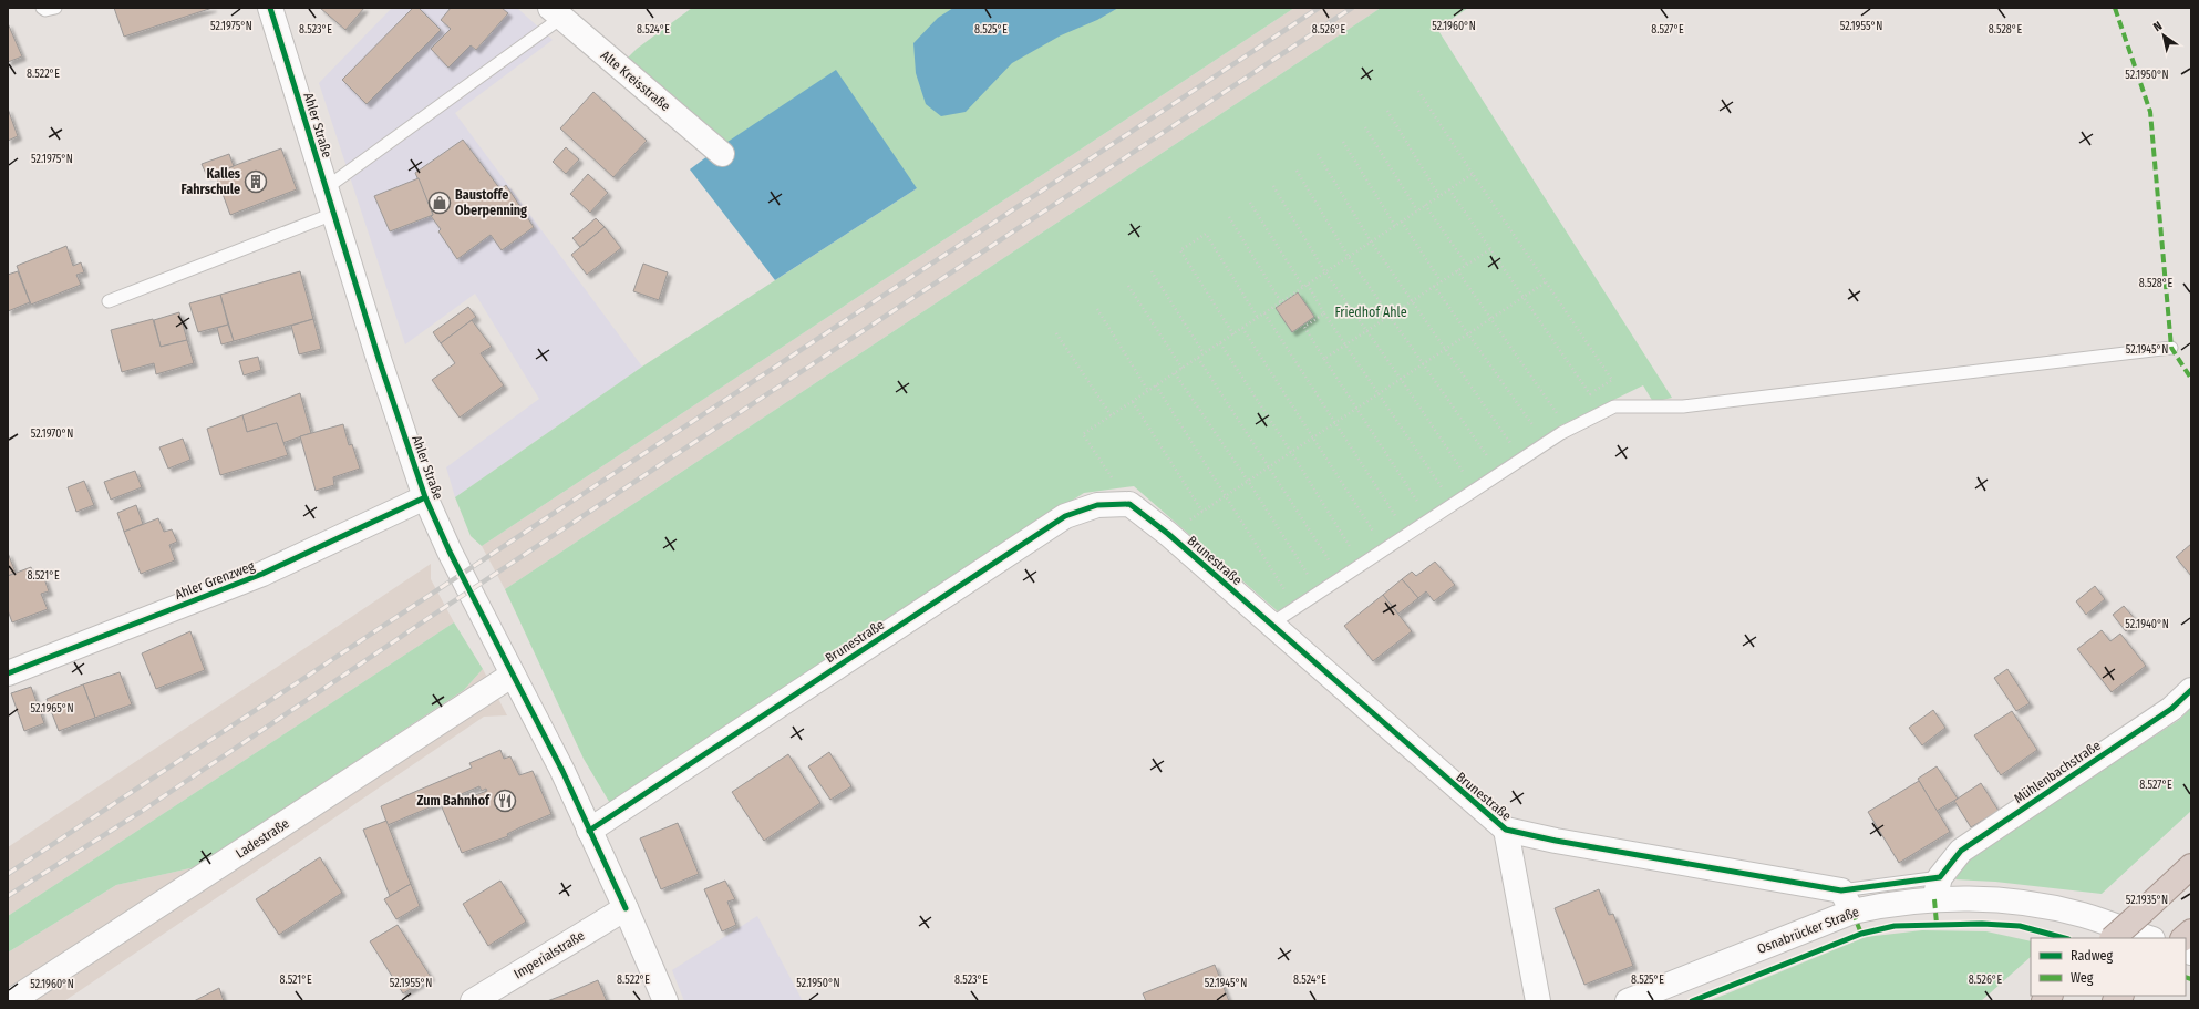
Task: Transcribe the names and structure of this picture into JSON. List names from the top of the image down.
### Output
{
  "streets": {
    "street": [
      "Alte Kreisstraße",
      "Ahler Straße",
      "Brunestraße",
      "Ahler Grenzweg",
      "Mühlenbachstraße",
      "Ladestraße",
      "Osnabrücker Straße",
      "Imperialstraße"
    ]
  },
  "crossings": [
    ["Ahler Straße", "Brunestraße"],
    ["Ahler Straße", "Ahler Grenzweg"],
    ["Ahler Straße", "Ladestraße"],
    ["Ahler Straße", "Imperialstraße"],
    ["Brunestraße", "Osnabrücker Straße"],
    ["Mühlenbachstraße", "Osnabrücker Straße"]
  ],
  "parks": ["Friedhof Ahle"],
  "places": {
    "building": ["Kalles Fahrschule"],
    "shop": ["Baustoffe Oberpenning"],
    "restaurant": ["Zum Bahnhof"]
  },
  "legend": ["Radweg", "Weg"],
  "north": "top left",
  "coordinates": [
    "52.1975°N",
    "52.1960°N",
    "52.1955°N",
    "8.523°E",
    "8.524°E",
    "8.525°E",
    "8.526°E",
    "8.527°E",
    "8.528°E",
    "8.522°E",
    "52.1950°N",
    "52.1945°N",
    "52.1970°N",
    "8.521°E",
    "52.1940°N",
    "52.1965°N",
    "52.1935°N"
  ]
}
